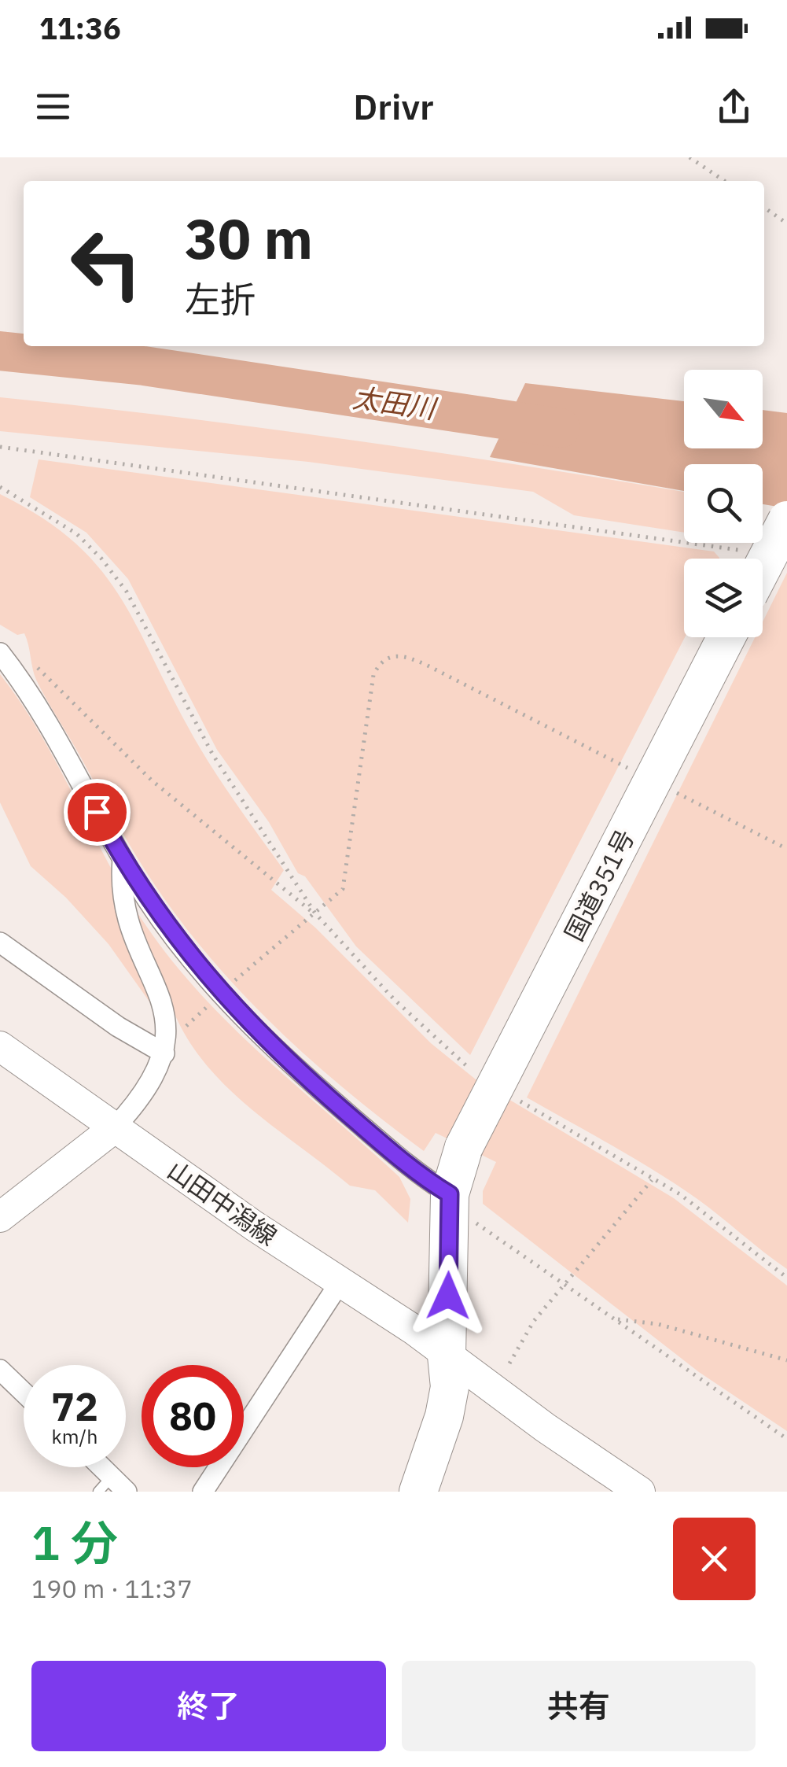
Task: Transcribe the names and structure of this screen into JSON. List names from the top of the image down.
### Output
{
  "streets": {
    "highway": ["国道351号"],
    "main road": ["山田中潟線"]
  },
  "crossings": [
    ["国道351号", "山田中潟線"]
  ],
  "water": ["太田川"],
  "north": "bottom right",
  "page": {
    "status": "11:36",
    "header": "Drivr",
    "turn": ["30 m", "左折"],
    "speed": "72 km/h",
    "limit": "80",
    "heading": ["1 分", "190 m · 11:37"],
    "buttons": ["終了", "共有"]
  }
}
